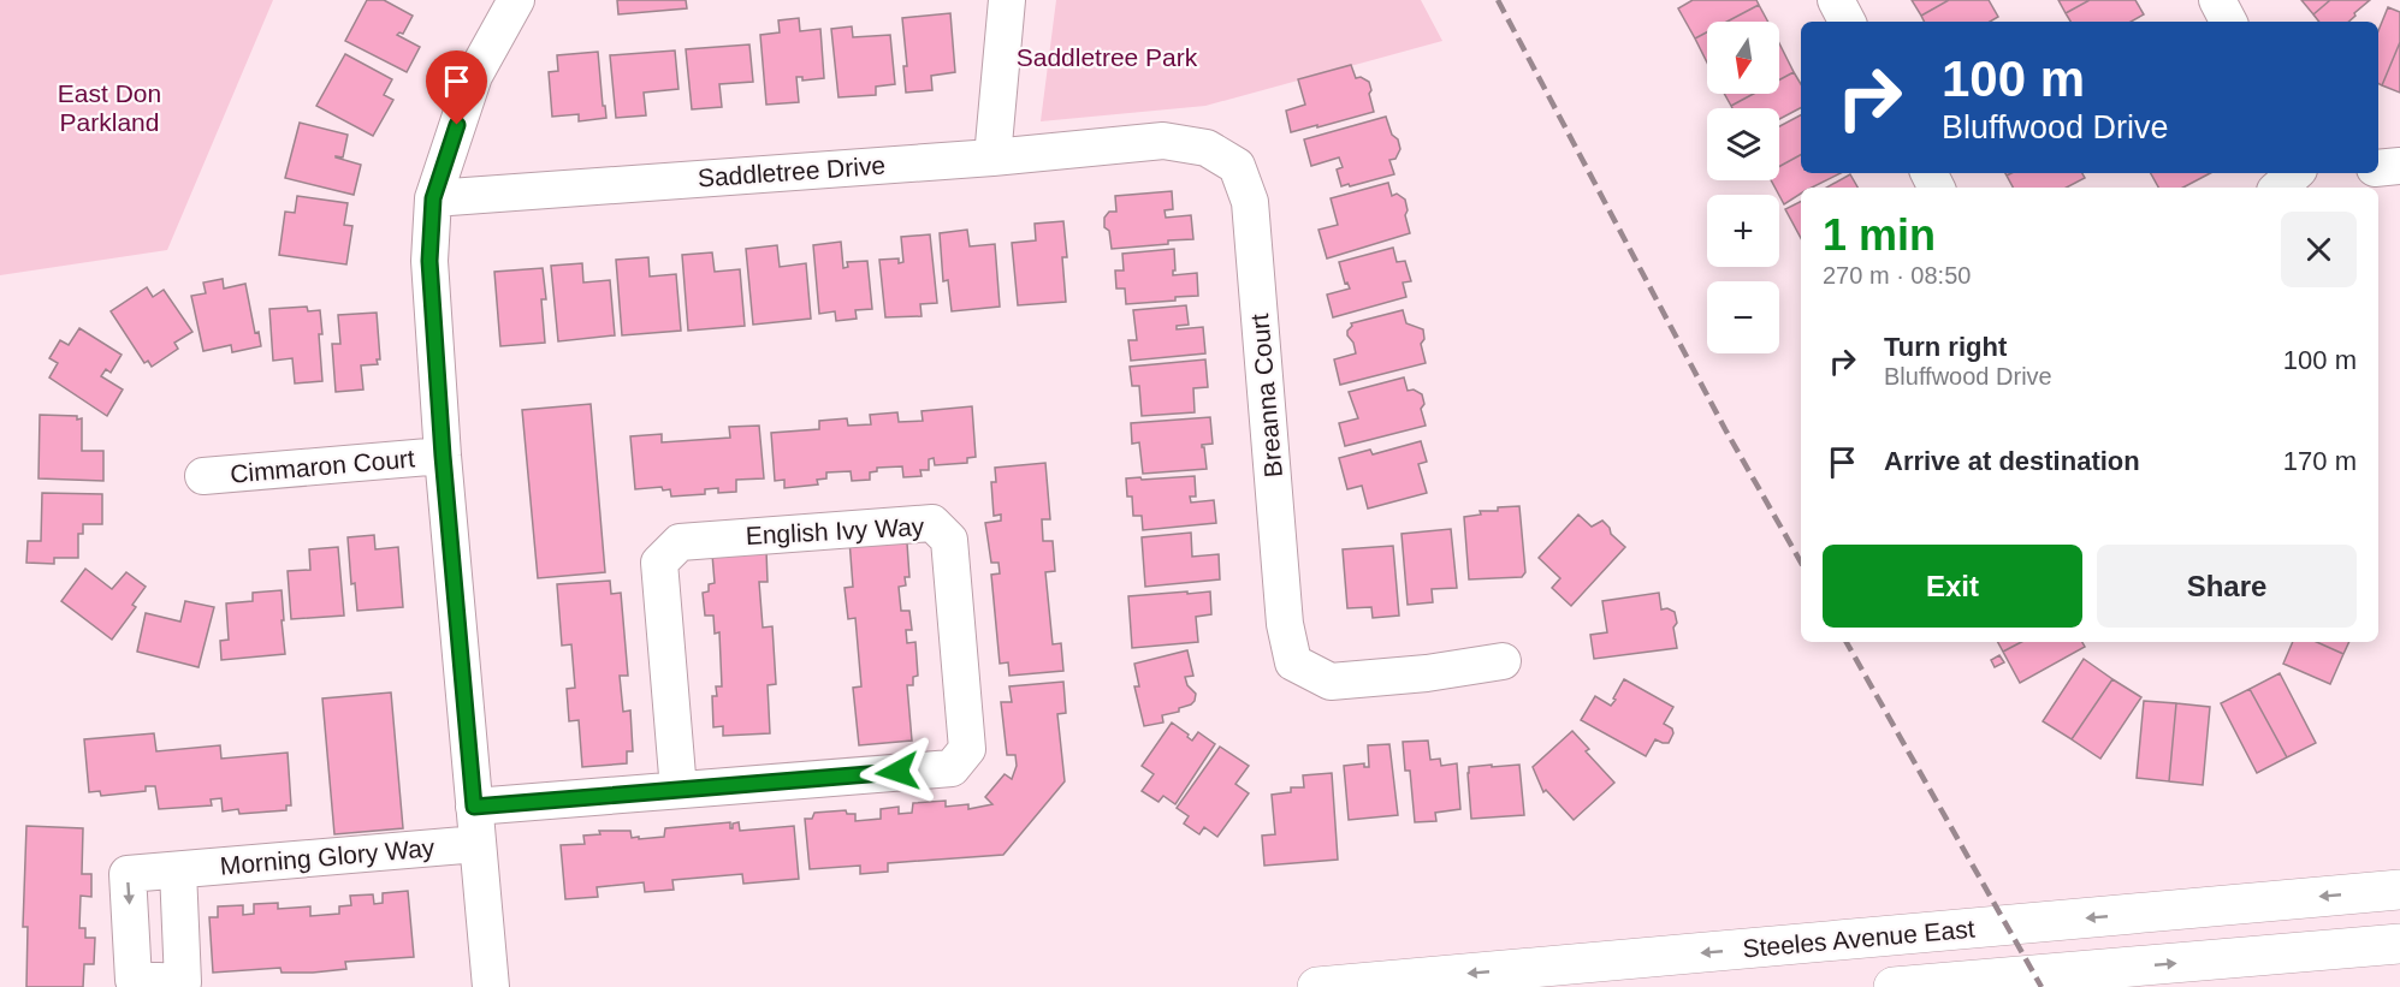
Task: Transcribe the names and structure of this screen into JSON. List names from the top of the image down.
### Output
{
  "streets": {
    "main road": ["Steeles Avenue East"],
    "street": [
      "Saddletree Drive",
      "Breanna Court",
      "Cimmaron Court",
      "English Ivy Way",
      "Morning Glory Way"
    ]
  },
  "crossings": [
    ["Saddletree Drive", "Breanna Court"]
  ],
  "parks": ["Saddletree Park", "East Don Parkland"],
  "north": "bottom",
  "page": {
    "map_buttons": ["+", "−"],
    "turn": ["100 m", "Bluffwood Drive"],
    "heading": ["1 min", "270 m · 08:50"],
    "list": [
      {
        "name": "Turn right",
        "note": "Bluffwood Drive",
        "value": "100 m"
      },
      {
        "name": "Arrive at destination",
        "value": "170 m"
      }
    ],
    "buttons": ["Exit", "Share"]
  }
}
